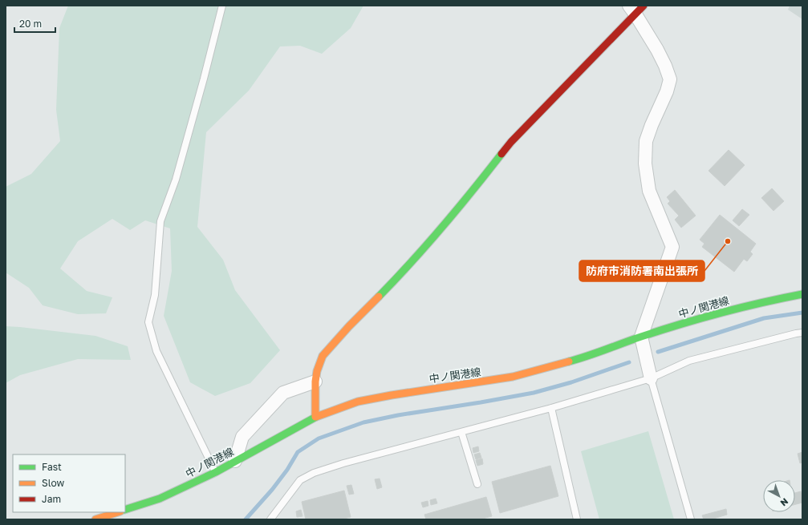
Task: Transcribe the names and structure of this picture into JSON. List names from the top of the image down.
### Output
{
  "streets": {
    "main road": ["中ノ関港線"]
  },
  "places": ["防府市消防署南出張所"],
  "legend": ["Fast", "Slow", "Jam"],
  "scale_bar": "20 m",
  "north": "bottom right"
}
